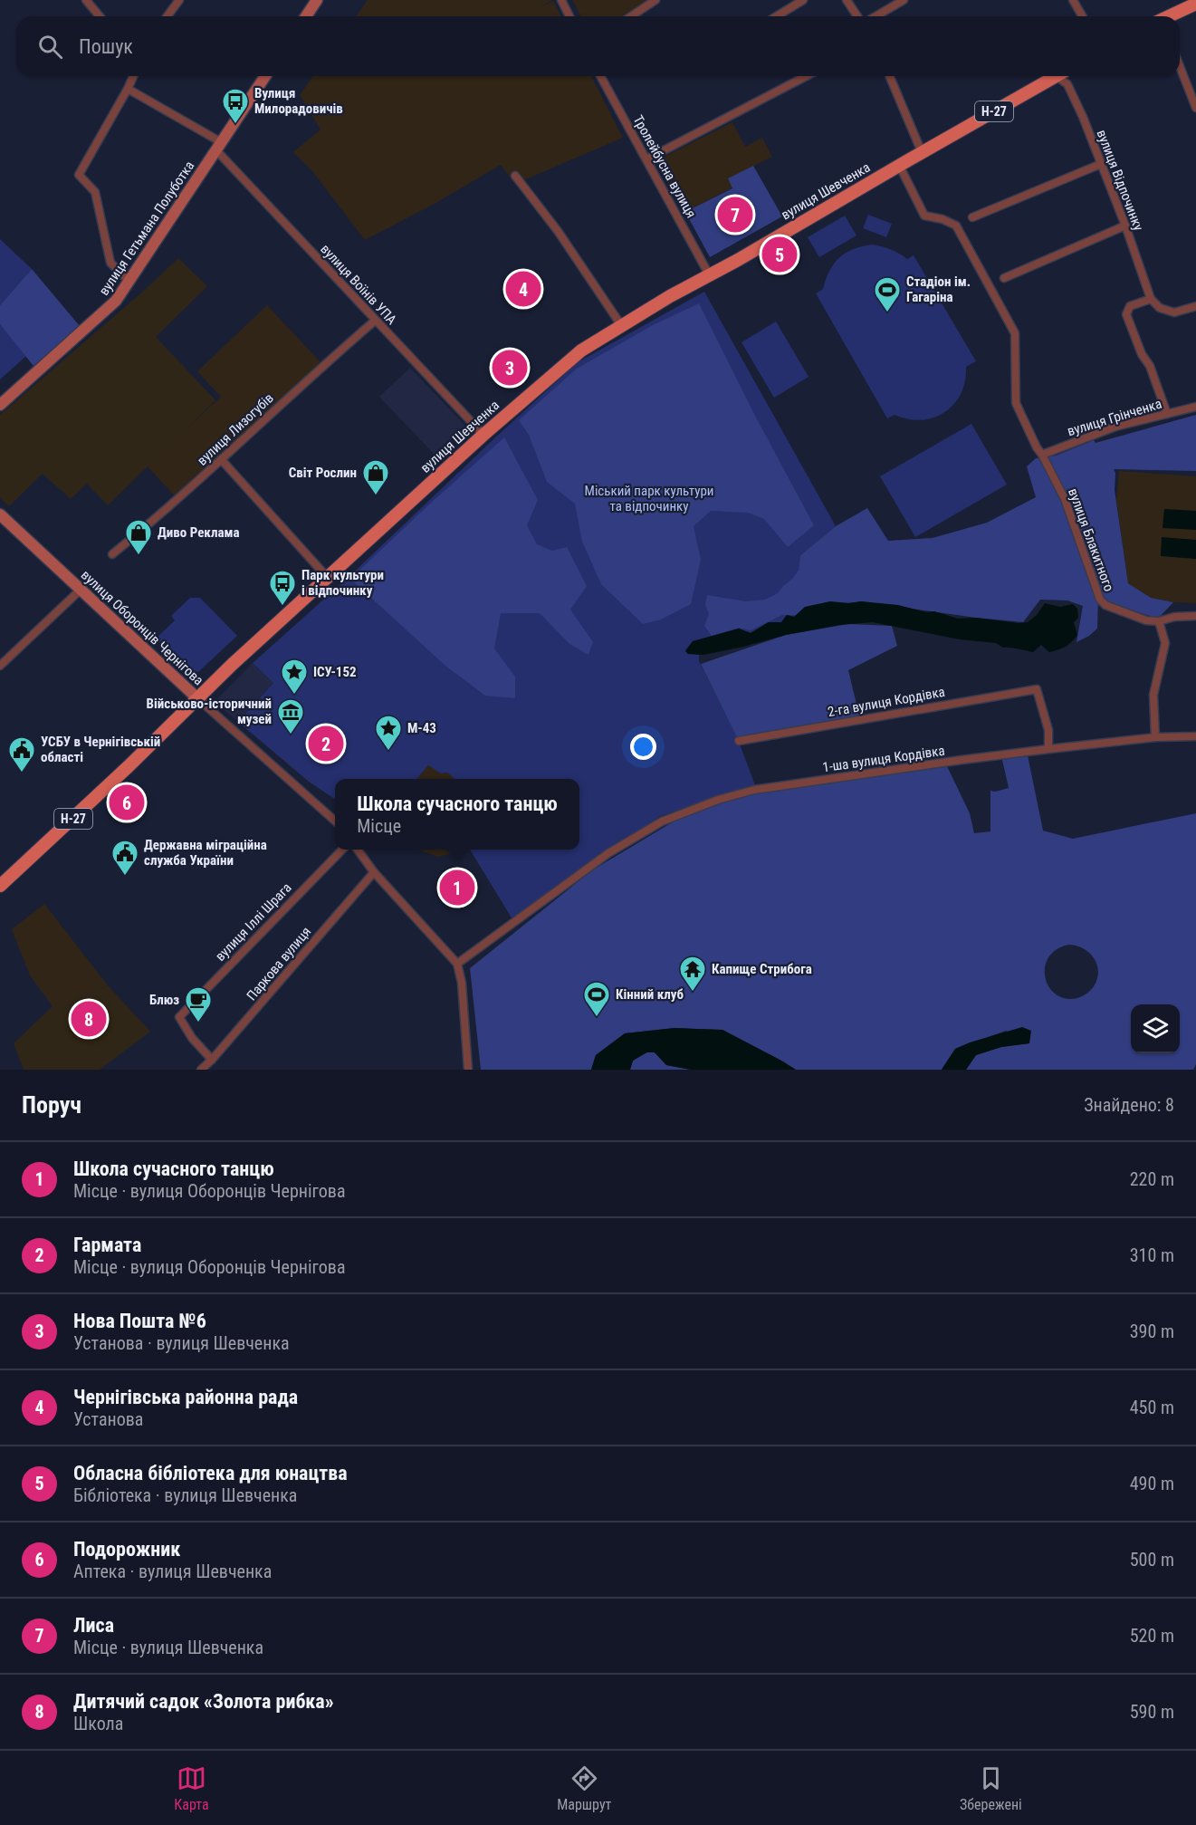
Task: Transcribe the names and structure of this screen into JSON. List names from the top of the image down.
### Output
{
  "streets": {
    "main road": ["Н-27", "вулиця Шевченка"],
    "street": [
      "Тролейбусна вулиця",
      "вулиця Відпочинку",
      "вулиця Гетьмана Полуботка",
      "вулиця Воїнів УПА",
      "вулиця Грінченка",
      "вулиця Лизогубів",
      "вулиця Блакитного",
      "вулиця Оборонців Чернігова",
      "2-га вулиця Кордівка",
      "1-ша вулиця Кордівка",
      "вулиця Іллі Шрага",
      "Паркова вулиця"
    ]
  },
  "crossings": [
    ["Тролейбусна вулиця", "вулиця Шевченка"],
    ["вулиця Шевченка", "вулиця Воїнів УПА"],
    ["вулиця Шевченка", "вулиця Блакитного"],
    ["вулиця Шевченка", "вулиця Оборонців Чернігова"],
    ["вулиця Гетьмана Полуботка", "вулиця Воїнів УПА"],
    ["вулиця Воїнів УПА", "вулиця Лизогубів"],
    ["вулиця Грінченка", "вулиця Блакитного"],
    ["2-га вулиця Кордівка", "1-ша вулиця Кордівка"],
    ["вулиця Іллі Шрага", "Паркова вулиця"]
  ],
  "parks": ["Міський парк культури та відпочинку"],
  "places": {
    "bus stop": ["Вулиця Милорадовичів", "Парк культури і відпочинку"],
    "sports": ["Стадіон ім. Гагаріна", "Кінний клуб"],
    "shop": ["Світ Рослин", "Диво Реклама"],
    "place": ["ІСУ-152", "М-43"],
    "museum": ["Військово-історичний музей"],
    "public building": ["УСБУ в Чернігівській області", "Державна міграційна служба України"],
    "temple": ["Капище Стрибога"],
    "cafe": ["Блюз"]
  },
  "page": {
    "search": "Пошук",
    "pins": [
      "7",
      "5",
      "4",
      "3",
      "2",
      "6",
      "1",
      "8"
    ],
    "popup": ["Школа сучасного танцю", "Місце"],
    "heading": ["Поруч", "Знайдено: 8"],
    "list": [
      {
        "mark": "1",
        "name": "Школа сучасного танцю",
        "note": "Місце · вулиця Оборонців Чернігова",
        "value": "220 m"
      },
      {
        "mark": "2",
        "name": "Гармата",
        "note": "Місце · вулиця Оборонців Чернігова",
        "value": "310 m"
      },
      {
        "mark": "3",
        "name": "Нова Пошта №6",
        "note": "Установа · вулиця Шевченка",
        "value": "390 m"
      },
      {
        "mark": "4",
        "name": "Чернігівська районна рада",
        "note": "Установа",
        "value": "450 m"
      },
      {
        "mark": "5",
        "name": "Обласна бібліотека для юнацтва",
        "note": "Бібліотека · вулиця Шевченка",
        "value": "490 m"
      },
      {
        "mark": "6",
        "name": "Подорожник",
        "note": "Аптека · вулиця Шевченка",
        "value": "500 m"
      },
      {
        "mark": "7",
        "name": "Лиса",
        "note": "Місце · вулиця Шевченка",
        "value": "520 m"
      },
      {
        "mark": "8",
        "name": "Дитячий садок «Золота рибка»",
        "note": "Школа",
        "value": "590 m"
      }
    ],
    "nav": ["Карта", "Маршрут", "Збережені"]
  }
}
